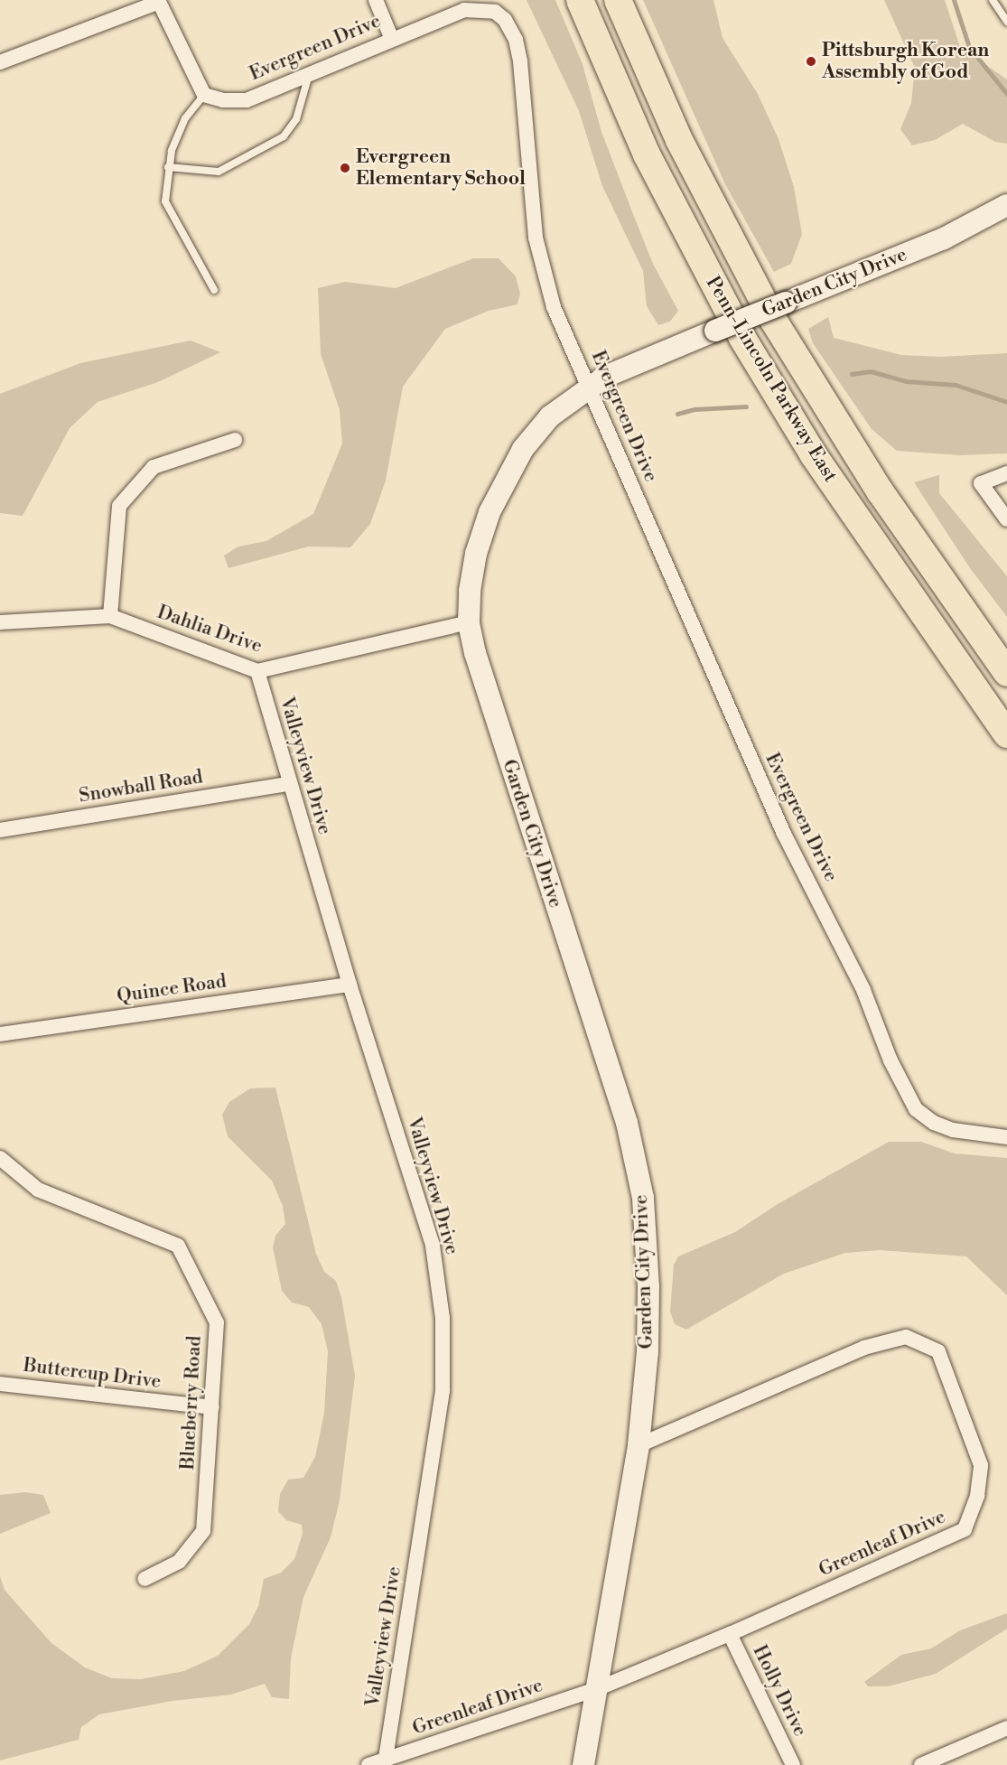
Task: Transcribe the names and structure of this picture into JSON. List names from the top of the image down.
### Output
{
  "streets": {
    "highway": ["Penn-Lincoln Parkway East"],
    "street": [
      "Evergreen Drive",
      "Garden City Drive",
      "Dahlia Drive",
      "Valleyview Drive",
      "Snowball Road",
      "Quince Road",
      "Buttercup Drive",
      "Blueberry Road",
      "Greenleaf Drive",
      "Holly Drive"
    ]
  },
  "crossings": [
    ["Evergreen Drive", "Garden City Drive"],
    ["Garden City Drive", "Dahlia Drive"],
    ["Garden City Drive", "Greenleaf Drive"],
    ["Dahlia Drive", "Valleyview Drive"],
    ["Valleyview Drive", "Snowball Road"],
    ["Valleyview Drive", "Quince Road"],
    ["Valleyview Drive", "Greenleaf Drive"],
    ["Buttercup Drive", "Blueberry Road"],
    ["Greenleaf Drive", "Holly Drive"]
  ],
  "places": ["Pittsburgh Korean Assembly of God", "Evergreen Elementary School"]
}
